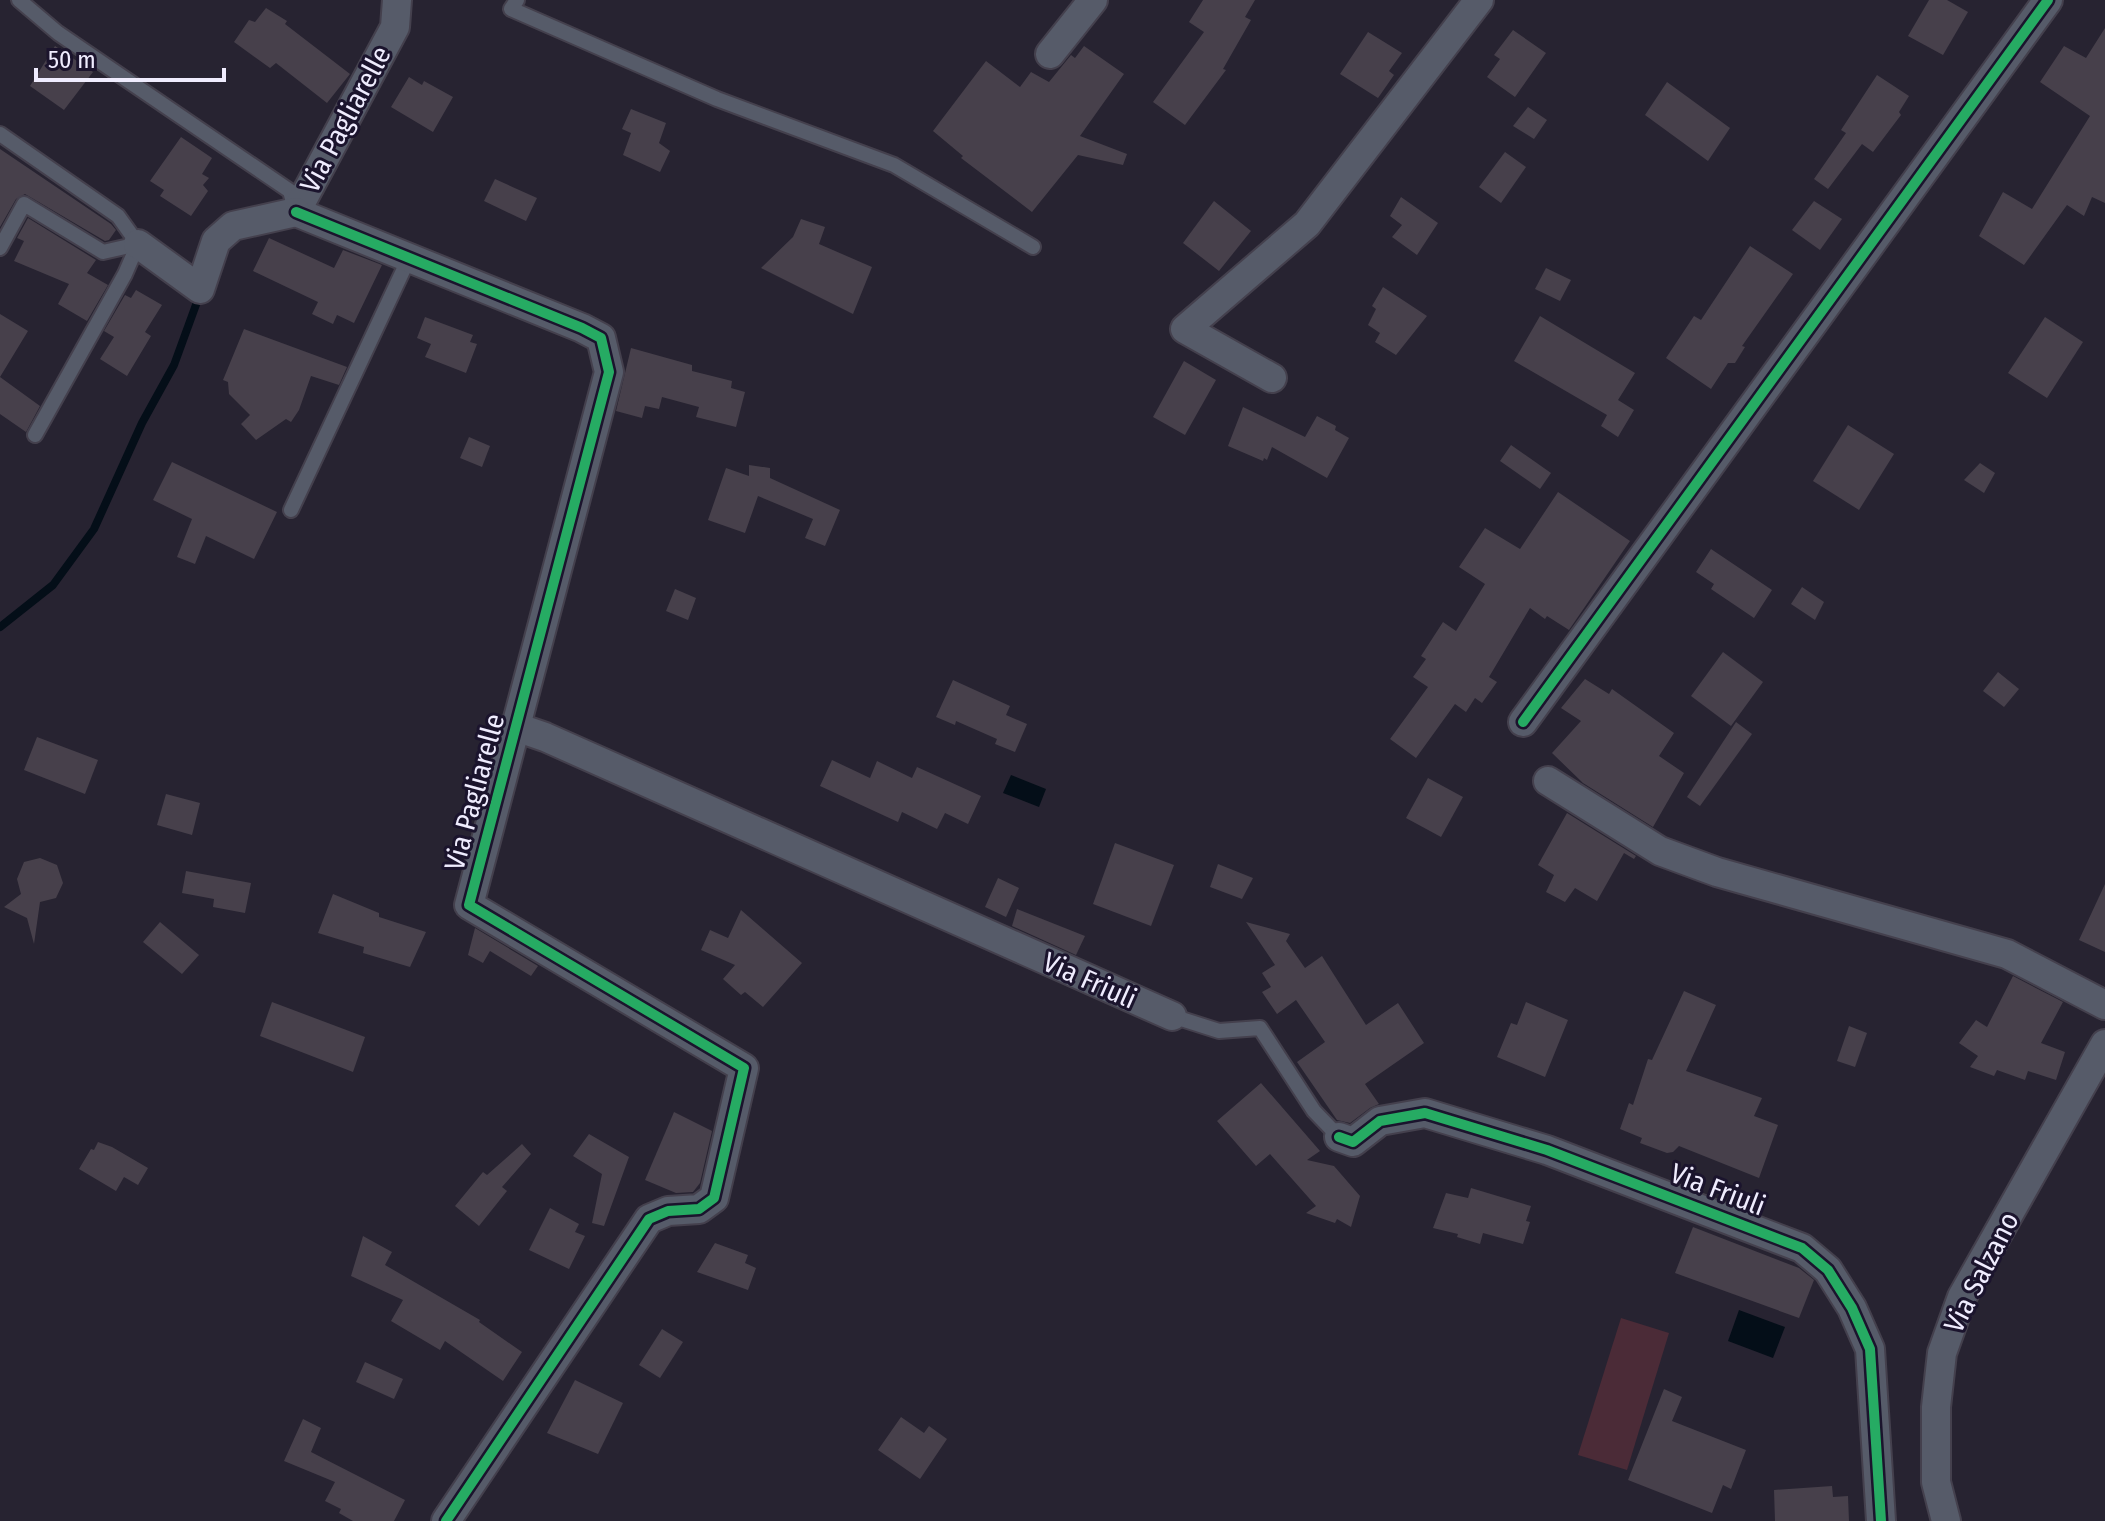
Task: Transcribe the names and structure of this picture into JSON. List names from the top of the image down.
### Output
{
  "streets": {
    "street": ["Via Pagliarelle", "Via Friuli", "Via Salzano"]
  },
  "crossings": [
    ["Via Pagliarelle", "Via Friuli"]
  ],
  "scale_bar": "50 m"
}
